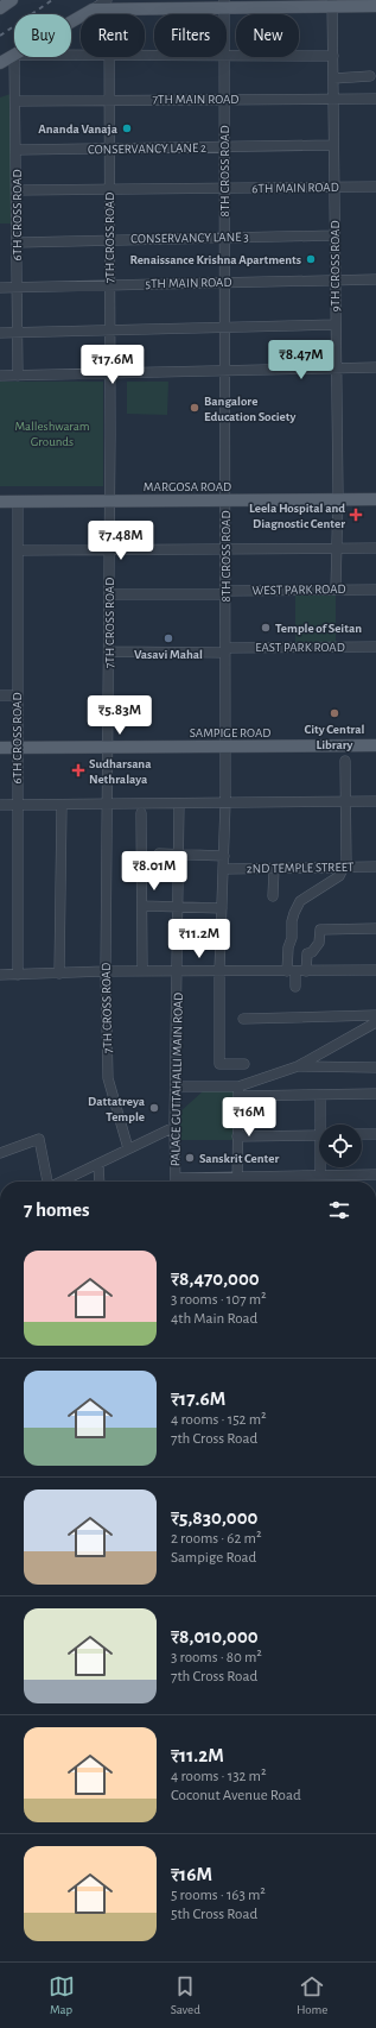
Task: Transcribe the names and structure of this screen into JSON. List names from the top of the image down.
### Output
{
  "streets": {
    "main road": ["MARGOSA ROAD", "SAMPIGE ROAD"],
    "street": [
      "7TH MAIN ROAD",
      "CONSERVANCY LANE 2",
      "8TH CROSS ROAD",
      "6TH MAIN ROAD",
      "6TH CROSS ROAD",
      "7TH CROSS ROAD",
      "CONSERVANCY LANE 3",
      "9TH CROSS ROAD",
      "5TH MAIN ROAD",
      "WEST PARK ROAD",
      "EAST PARK ROAD",
      "2ND TEMPLE STREET",
      "PALACE GUTTAHALLI MAIN ROAD"
    ]
  },
  "crossings": [
    ["7TH MAIN ROAD", "8TH CROSS ROAD"],
    ["7TH MAIN ROAD", "6TH CROSS ROAD"],
    ["7TH MAIN ROAD", "7TH CROSS ROAD"],
    ["7TH MAIN ROAD", "9TH CROSS ROAD"],
    ["CONSERVANCY LANE 2", "8TH CROSS ROAD"],
    ["CONSERVANCY LANE 2", "6TH CROSS ROAD"],
    ["CONSERVANCY LANE 2", "7TH CROSS ROAD"],
    ["CONSERVANCY LANE 2", "9TH CROSS ROAD"],
    ["8TH CROSS ROAD", "6TH MAIN ROAD"],
    ["8TH CROSS ROAD", "CONSERVANCY LANE 3"],
    ["8TH CROSS ROAD", "5TH MAIN ROAD"],
    ["8TH CROSS ROAD", "MARGOSA ROAD"],
    ["8TH CROSS ROAD", "WEST PARK ROAD"],
    ["8TH CROSS ROAD", "EAST PARK ROAD"],
    ["8TH CROSS ROAD", "SAMPIGE ROAD"],
    ["8TH CROSS ROAD", "2ND TEMPLE STREET"],
    ["6TH MAIN ROAD", "6TH CROSS ROAD"],
    ["6TH MAIN ROAD", "7TH CROSS ROAD"],
    ["6TH MAIN ROAD", "9TH CROSS ROAD"],
    ["6TH CROSS ROAD", "CONSERVANCY LANE 3"],
    ["6TH CROSS ROAD", "5TH MAIN ROAD"],
    ["6TH CROSS ROAD", "MARGOSA ROAD"],
    ["6TH CROSS ROAD", "SAMPIGE ROAD"],
    ["7TH CROSS ROAD", "CONSERVANCY LANE 3"],
    ["7TH CROSS ROAD", "5TH MAIN ROAD"],
    ["7TH CROSS ROAD", "MARGOSA ROAD"],
    ["7TH CROSS ROAD", "WEST PARK ROAD"],
    ["7TH CROSS ROAD", "EAST PARK ROAD"],
    ["7TH CROSS ROAD", "SAMPIGE ROAD"],
    ["CONSERVANCY LANE 3", "9TH CROSS ROAD"],
    ["9TH CROSS ROAD", "5TH MAIN ROAD"],
    ["9TH CROSS ROAD", "MARGOSA ROAD"],
    ["9TH CROSS ROAD", "WEST PARK ROAD"]
  ],
  "parks": ["Malleshwaram Grounds"],
  "places": {
    "other": [
      "Ananda Vanaja",
      "Renaissance Krishna Apartments",
      "Bangalore Education Society",
      "Temple of Seitan",
      "Vasavi Mahal",
      "City Central Library",
      "Dattatreya Temple",
      "Sanskrit Center"
    ],
    "health": ["Leela Hospital and Diagnostic Center", "Sudharsana Nethralaya"]
  },
  "page": {
    "chip": [
      "Buy",
      "Rent",
      "Filters",
      "New"
    ],
    "price": [
      "₹8.47M",
      "₹17.6M",
      "₹7.48M",
      "₹5.83M",
      "₹8.01M",
      "₹11.2M",
      "₹16M"
    ],
    "heading": "7 homes",
    "list": [
      {
        "name": "₹8,470,000",
        "note": "3 rooms · 107 m² · 4th Main Road"
      },
      {
        "name": "₹17.6M",
        "note": "4 rooms · 152 m² · 7th Cross Road"
      },
      {
        "name": "₹5,830,000",
        "note": "2 rooms · 62 m² · Sampige Road"
      },
      {
        "name": "₹8,010,000",
        "note": "3 rooms · 80 m² · 7th Cross Road"
      },
      {
        "name": "₹11.2M",
        "note": "4 rooms · 132 m² · Coconut Avenue Road"
      },
      {
        "name": "₹16M",
        "note": "5 rooms · 163 m² · 5th Cross Road"
      }
    ],
    "tabs": ["Map", "Saved", "Home"]
  }
}
